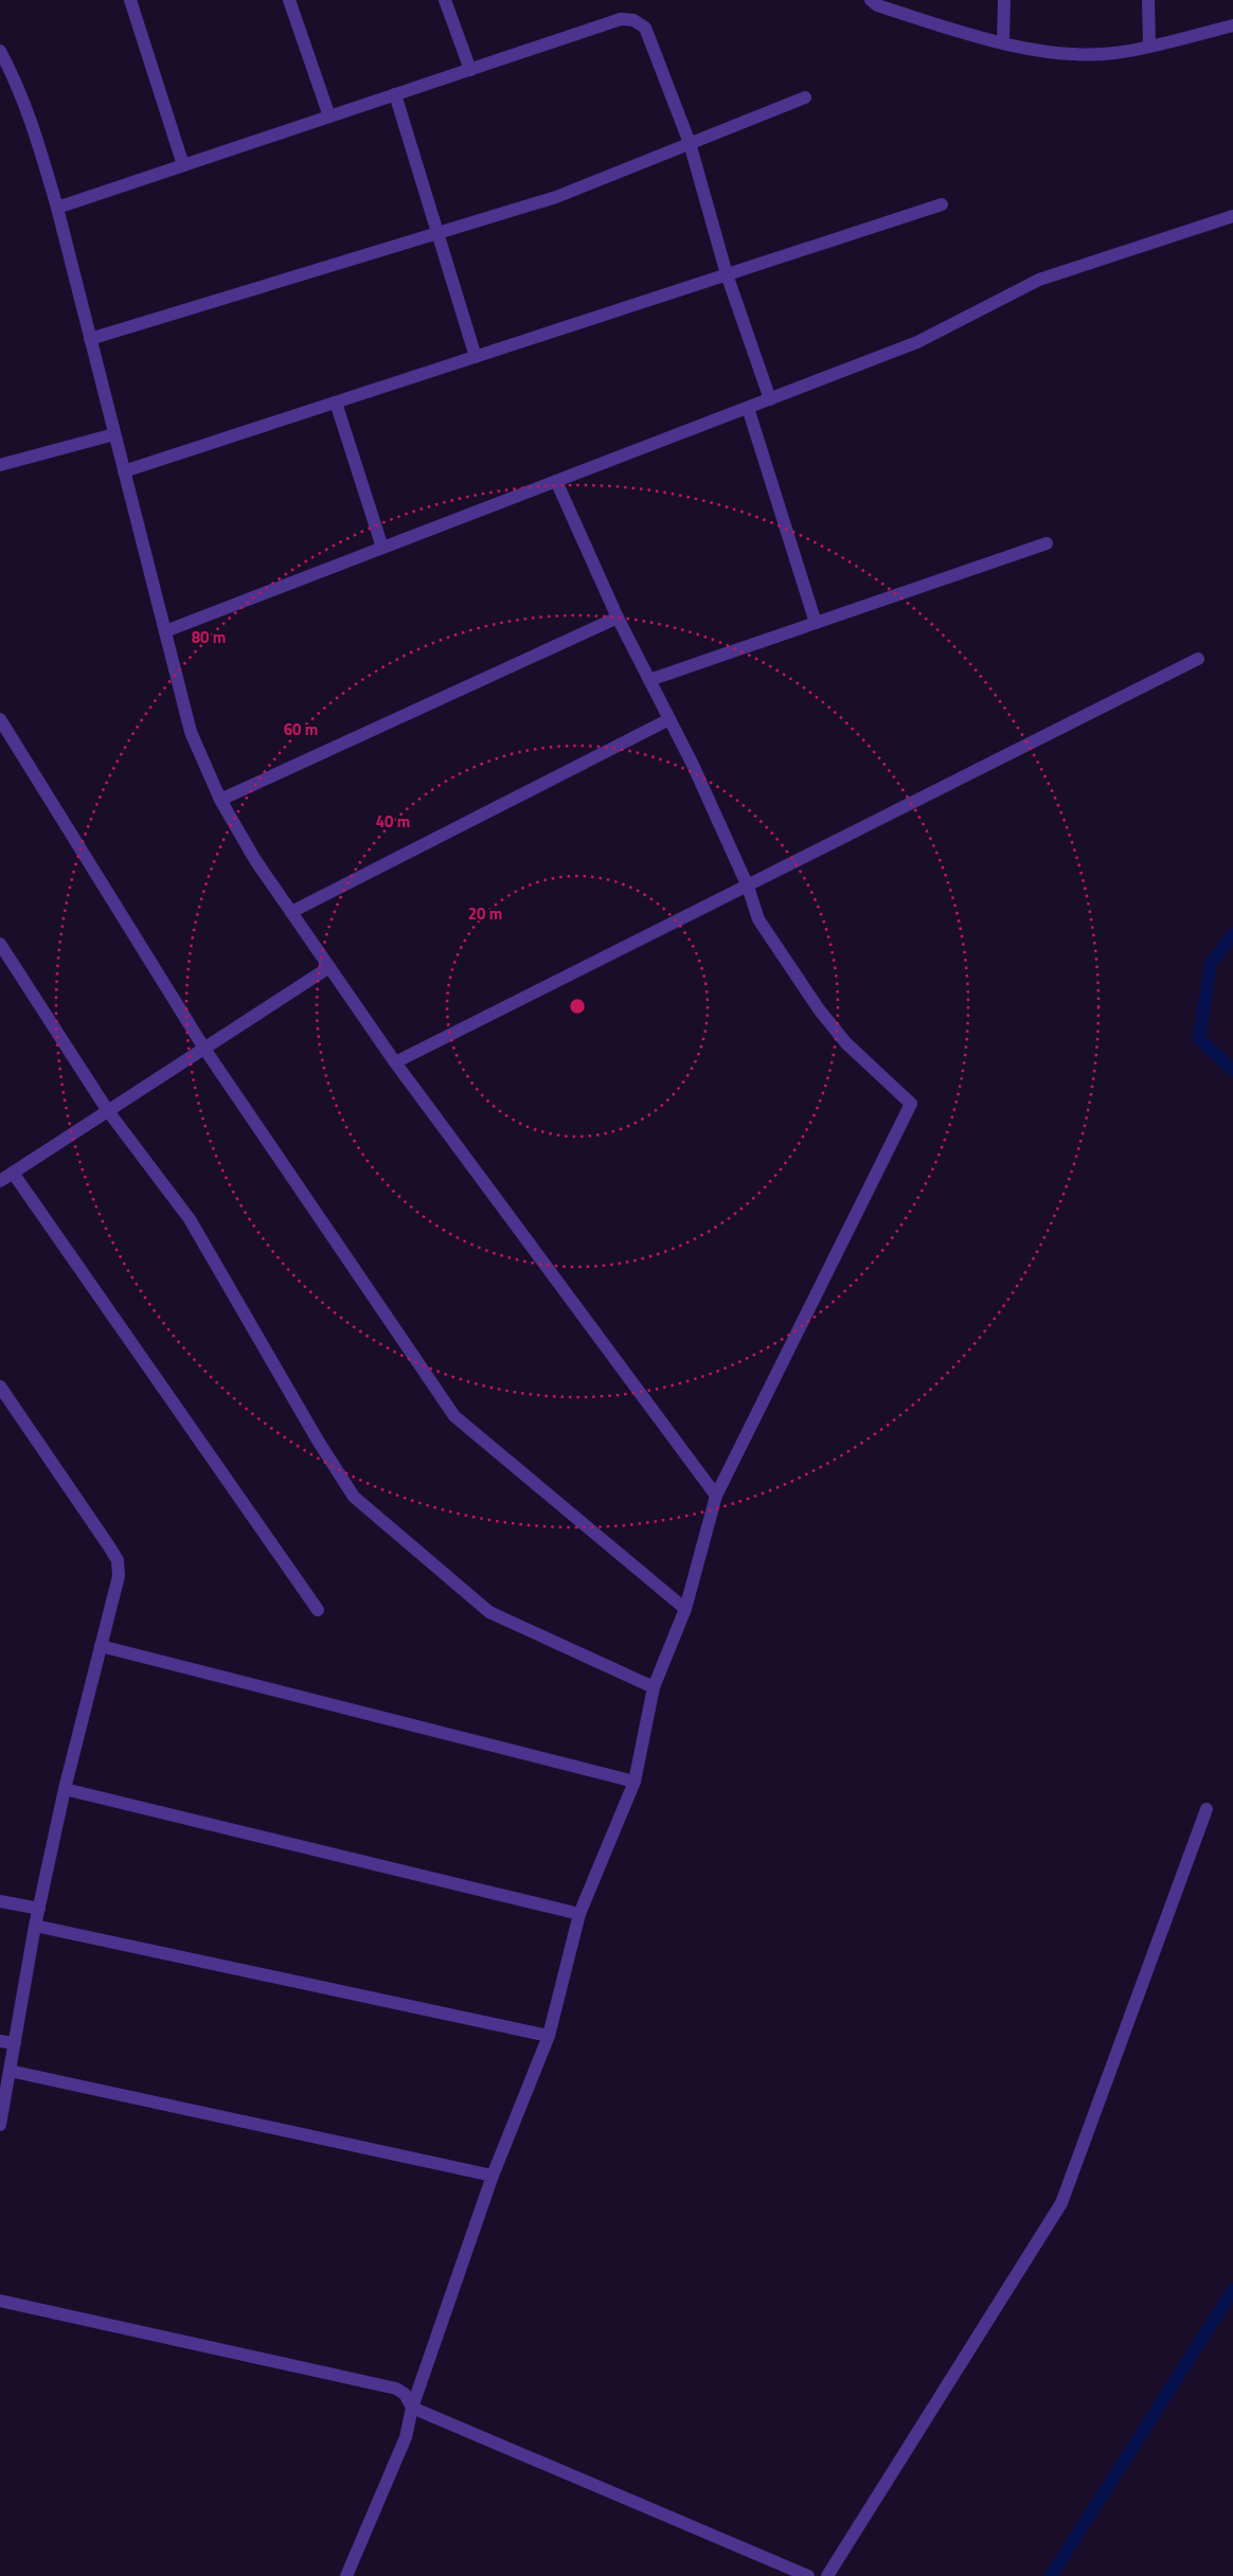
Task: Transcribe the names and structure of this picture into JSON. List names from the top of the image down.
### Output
{
  "rings": [
    "80 m",
    "60 m",
    "40 m",
    "20 m"
  ]
}
